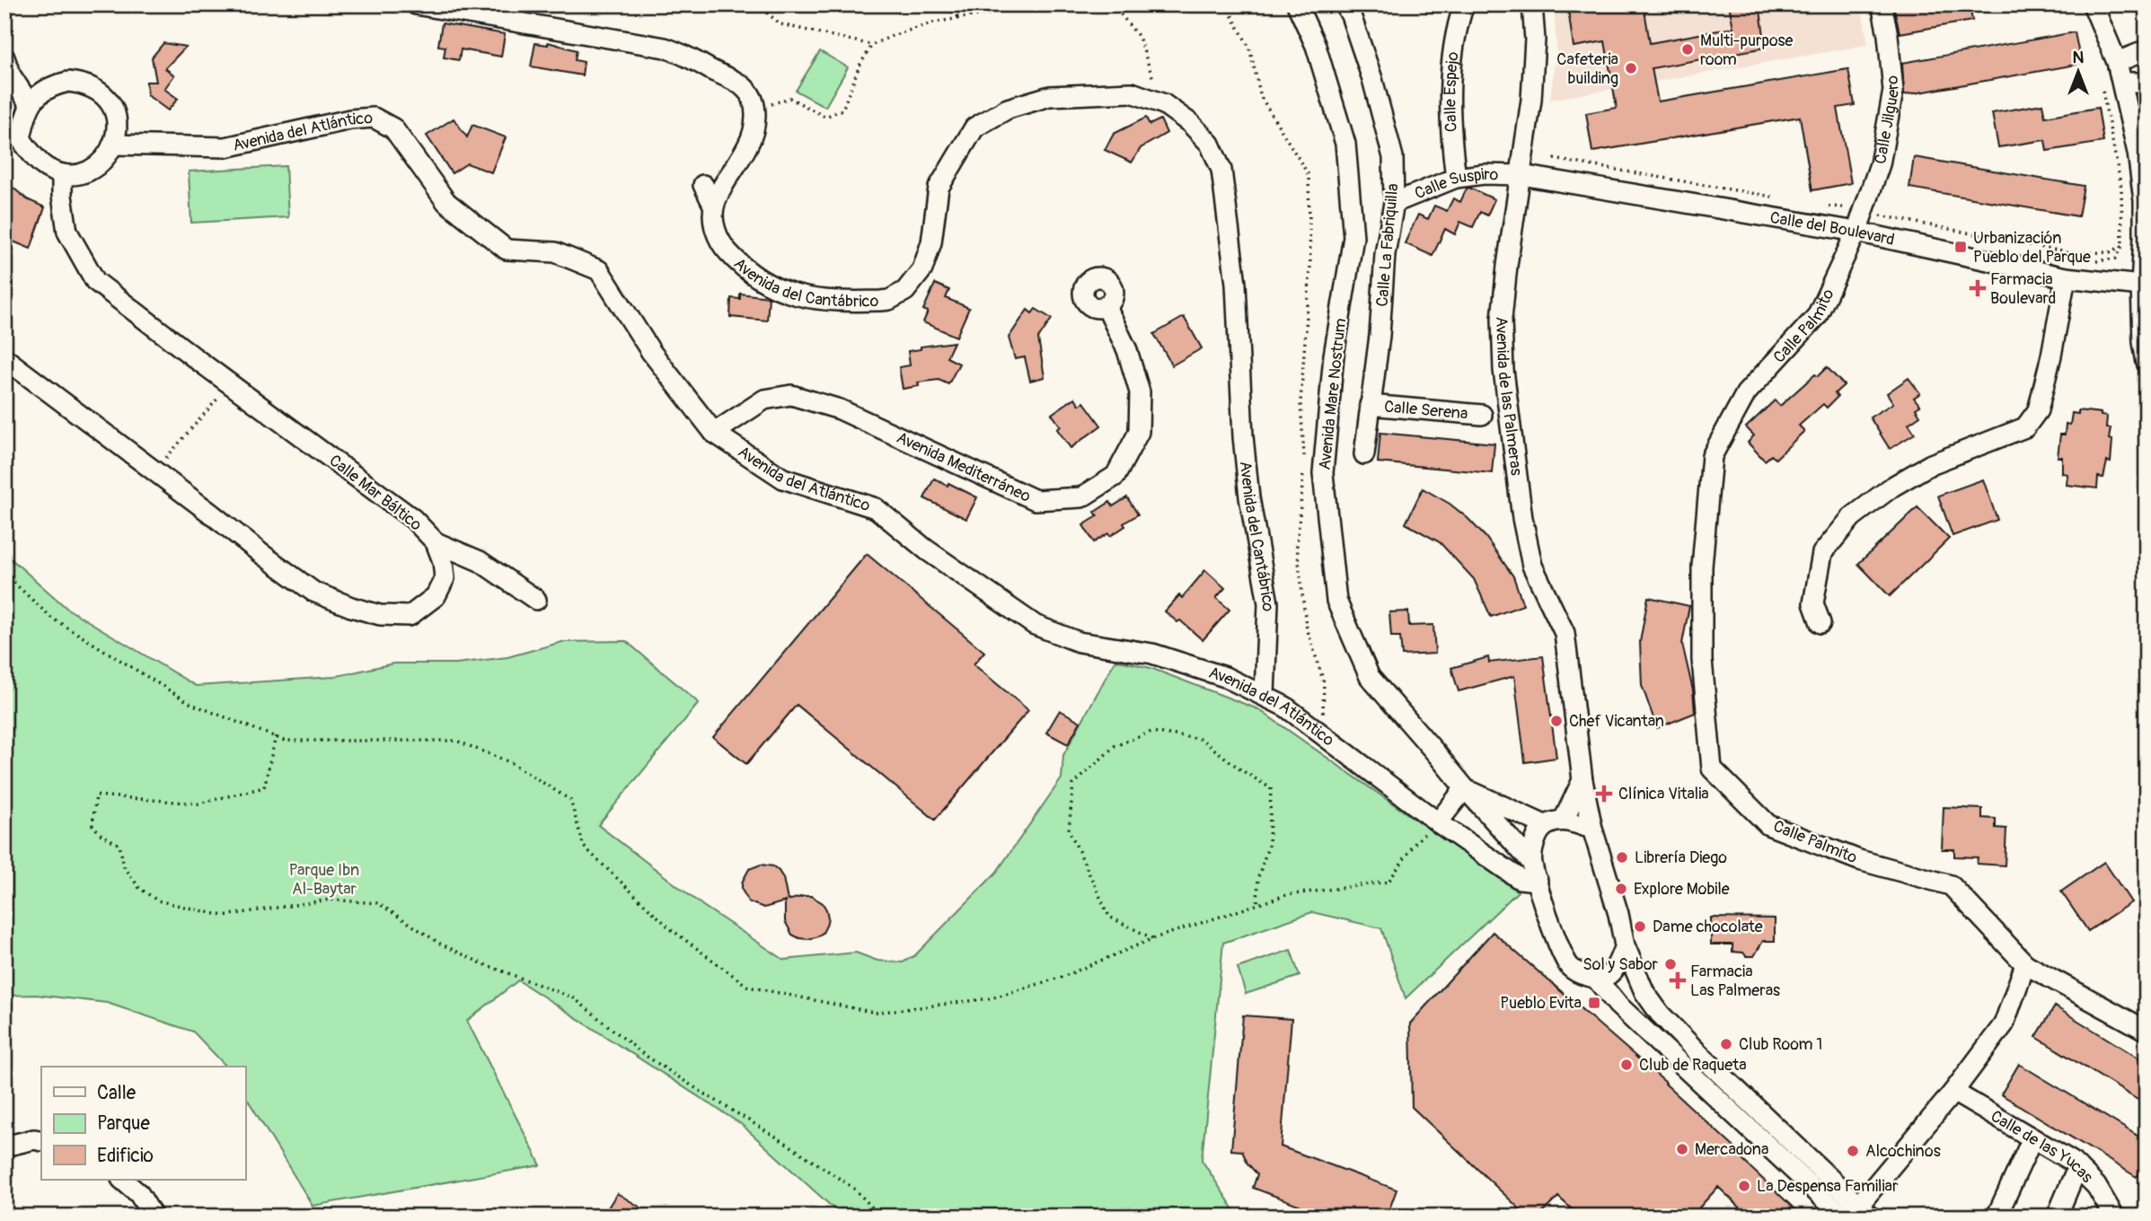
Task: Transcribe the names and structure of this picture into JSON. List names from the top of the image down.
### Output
{
  "streets": {
    "street": [
      "Calle Espejo",
      "Calle Jilguero",
      "Avenida del Atlántico",
      "Calle Suspiro",
      "Calle del Boulevard",
      "Calle La Fabriquilla",
      "Avenida del Cantábrico",
      "Calle Palmito",
      "Avenida Mare Nostrum",
      "Avenida de las Palmeras",
      "Calle Serena",
      "Avenida Mediterráneo",
      "Calle Mar Báltico",
      "Calle de las Yucas"
    ]
  },
  "crossings": [
    ["Calle Espejo", "Calle Suspiro"],
    ["Calle Jilguero", "Calle del Boulevard"],
    ["Calle Jilguero", "Calle Palmito"],
    ["Avenida del Atlántico", "Avenida del Cantábrico"],
    ["Avenida del Atlántico", "Avenida Mediterráneo"],
    ["Avenida del Atlántico", "Calle Mar Báltico"],
    ["Calle Suspiro", "Calle del Boulevard"],
    ["Calle Suspiro", "Calle La Fabriquilla"],
    ["Calle Suspiro", "Avenida de las Palmeras"],
    ["Calle del Boulevard", "Calle Palmito"],
    ["Calle del Boulevard", "Avenida de las Palmeras"],
    ["Calle La Fabriquilla", "Calle Serena"]
  ],
  "parks": ["Parque Ibn Al-Baytar"],
  "places": {
    "other": [
      "Multi-purpose room",
      "Cafeteria building",
      "Chef Vicantan",
      "Librería Diego",
      "Explore Mobile",
      "Dame chocolate",
      "Sol y Sabor",
      "Club Room 1",
      "Club de Raqueta",
      "Mercadona",
      "Alcochinos",
      "La Despensa Familiar"
    ],
    "transit": ["Urbanización Pueblo del Parque", "Pueblo Evita"],
    "health": ["Farmacia Boulevard", "Clínica Vitalia", "Farmacia Las Palmeras"]
  },
  "legend": ["Calle", "Parque", "Edificio"],
  "north": "top"
}
